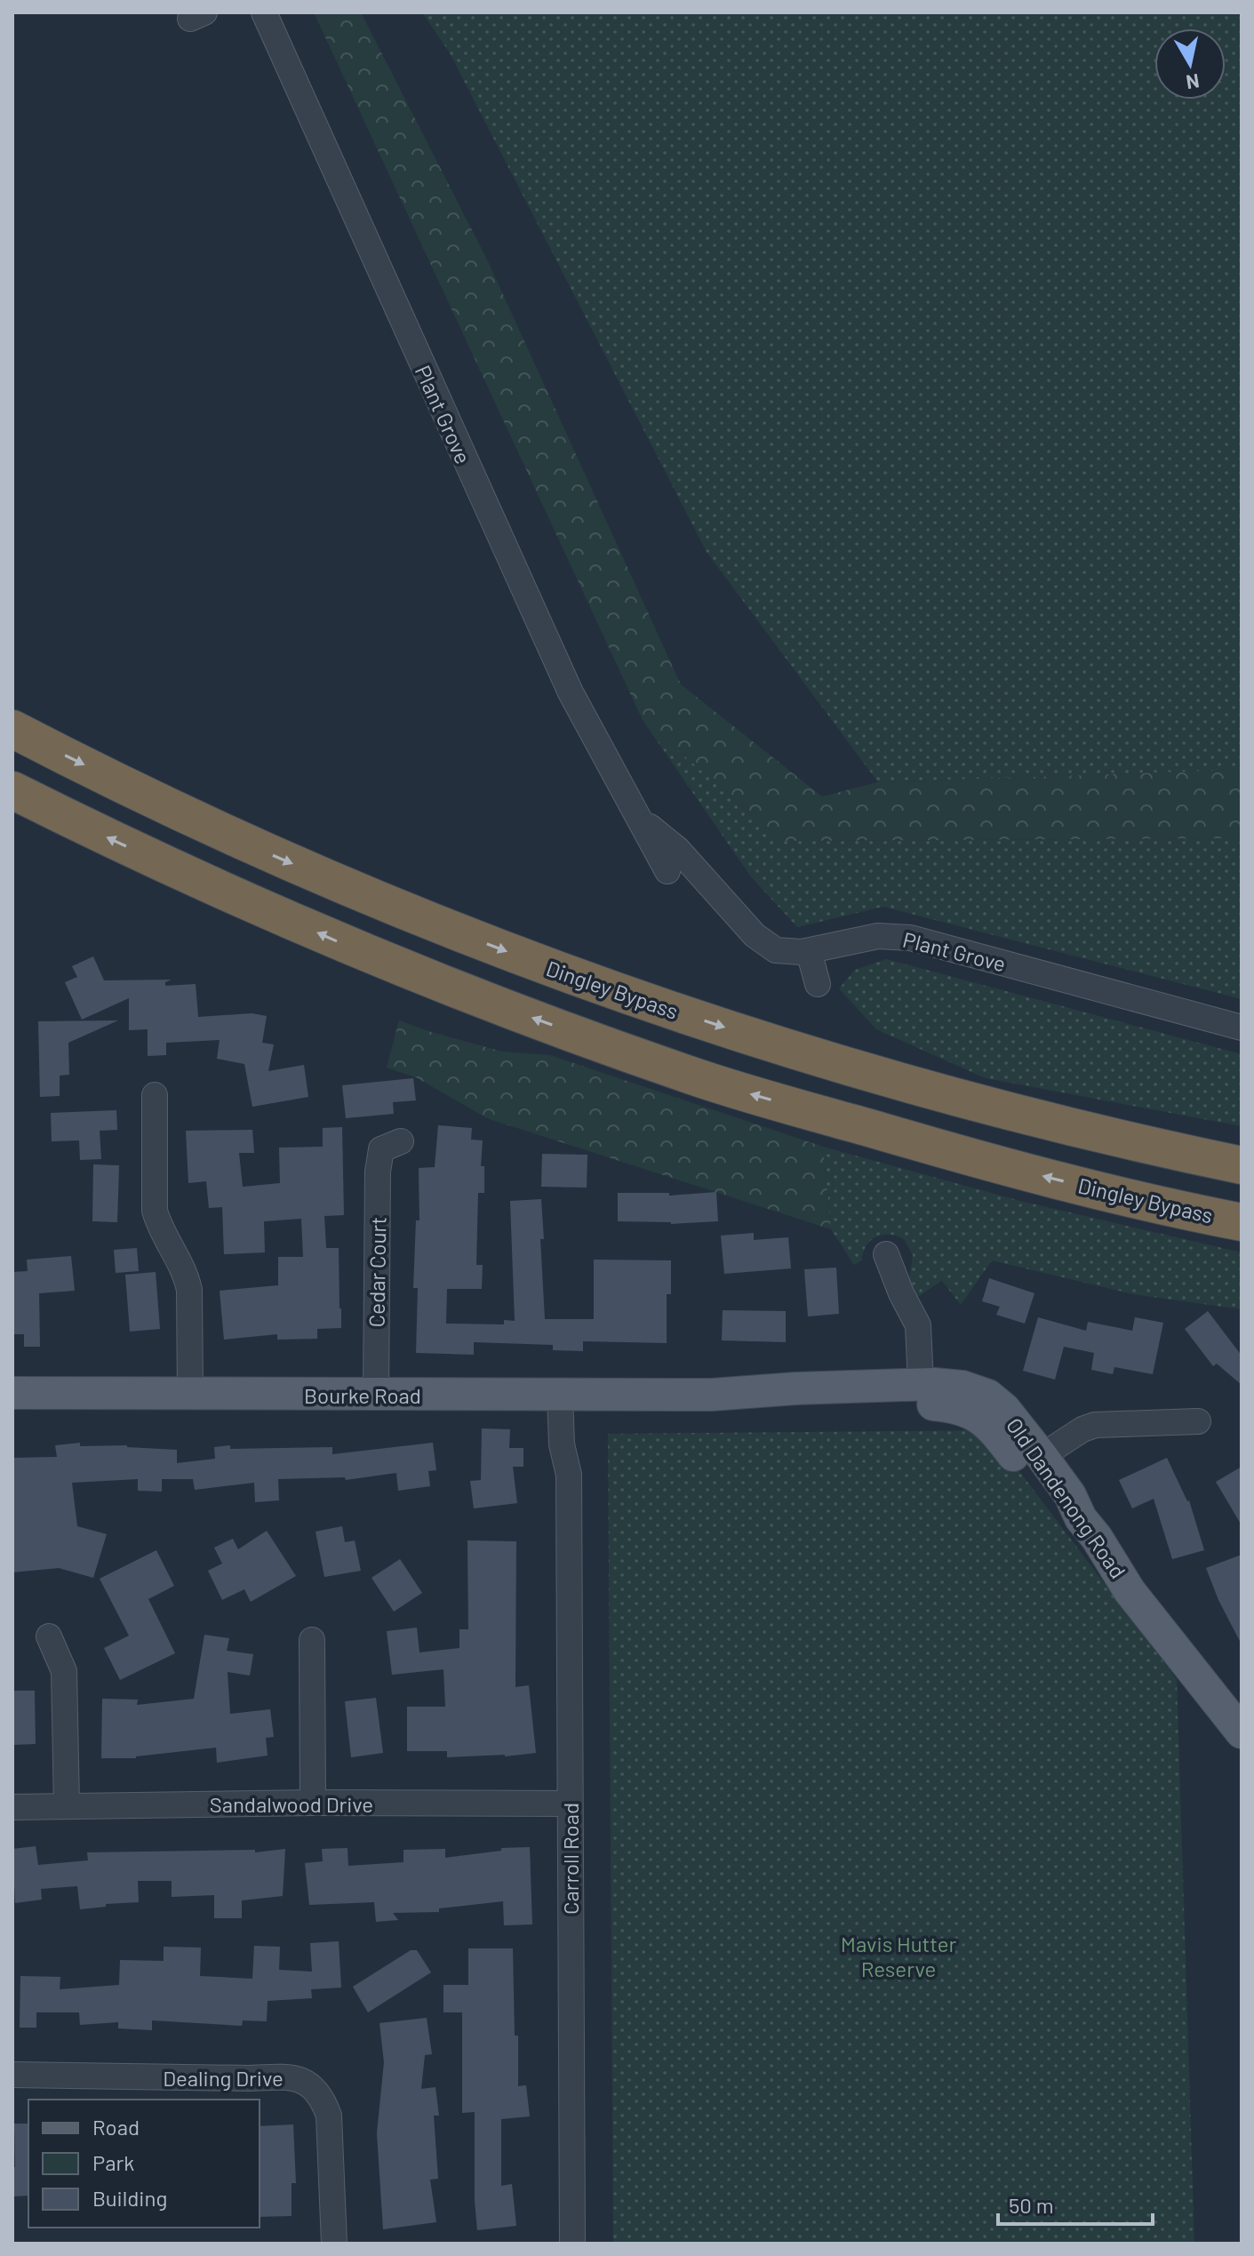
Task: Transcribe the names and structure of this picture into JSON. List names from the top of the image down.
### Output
{
  "streets": {
    "highway": ["Dingley Bypass"],
    "main road": ["Bourke Road", "Old Dandenong Road"],
    "street": [
      "Plant Grove",
      "Cedar Court",
      "Sandalwood Drive",
      "Carroll Road",
      "Dealing Drive"
    ]
  },
  "crossings": [
    ["Cedar Court", "Bourke Road"],
    ["Bourke Road", "Old Dandenong Road"],
    ["Bourke Road", "Carroll Road"],
    ["Sandalwood Drive", "Carroll Road"]
  ],
  "parks": ["Mavis Hutter Reserve"],
  "legend": ["Road", "Park", "Building"],
  "scale_bar": "50 m",
  "north": "bottom"
}
